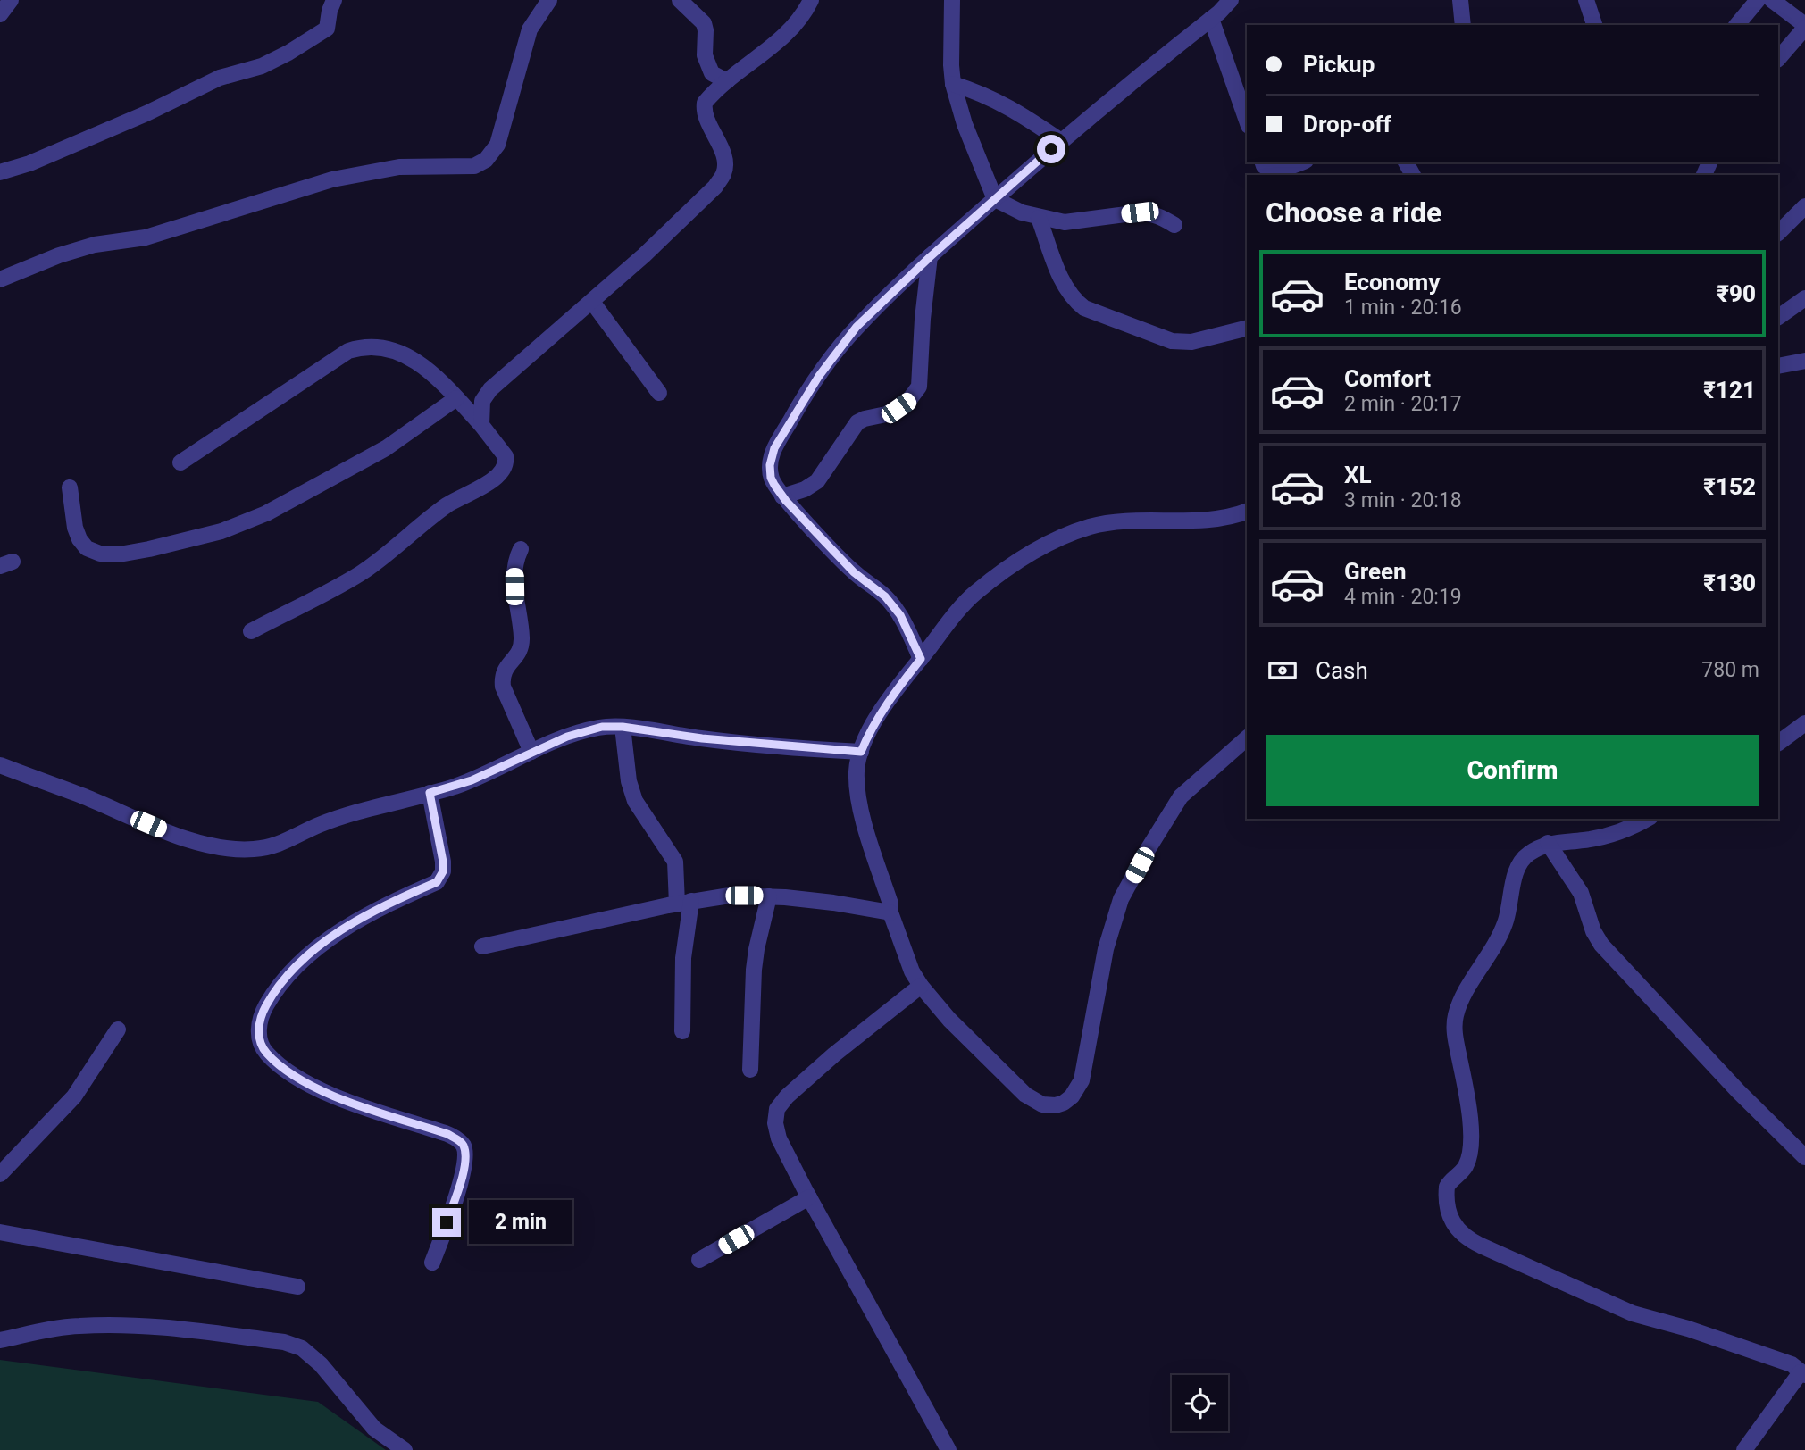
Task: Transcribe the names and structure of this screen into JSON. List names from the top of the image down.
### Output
{
  "page": {
    "banner": ["Pickup", "Drop-off"],
    "heading": "Choose a ride",
    "list": [
      {
        "name": "Economy",
        "note": "1 min · 20:16",
        "value": "₹90"
      },
      {
        "name": "Comfort",
        "note": "2 min · 20:17",
        "value": "₹121"
      },
      {
        "name": "XL",
        "note": "3 min · 20:18",
        "value": "₹152"
      },
      {
        "name": "Green",
        "note": "4 min · 20:19",
        "value": "₹130"
      }
    ],
    "pay": ["Cash", "780 m"],
    "buttons": "Confirm",
    "bubble": "2 min"
  }
}
